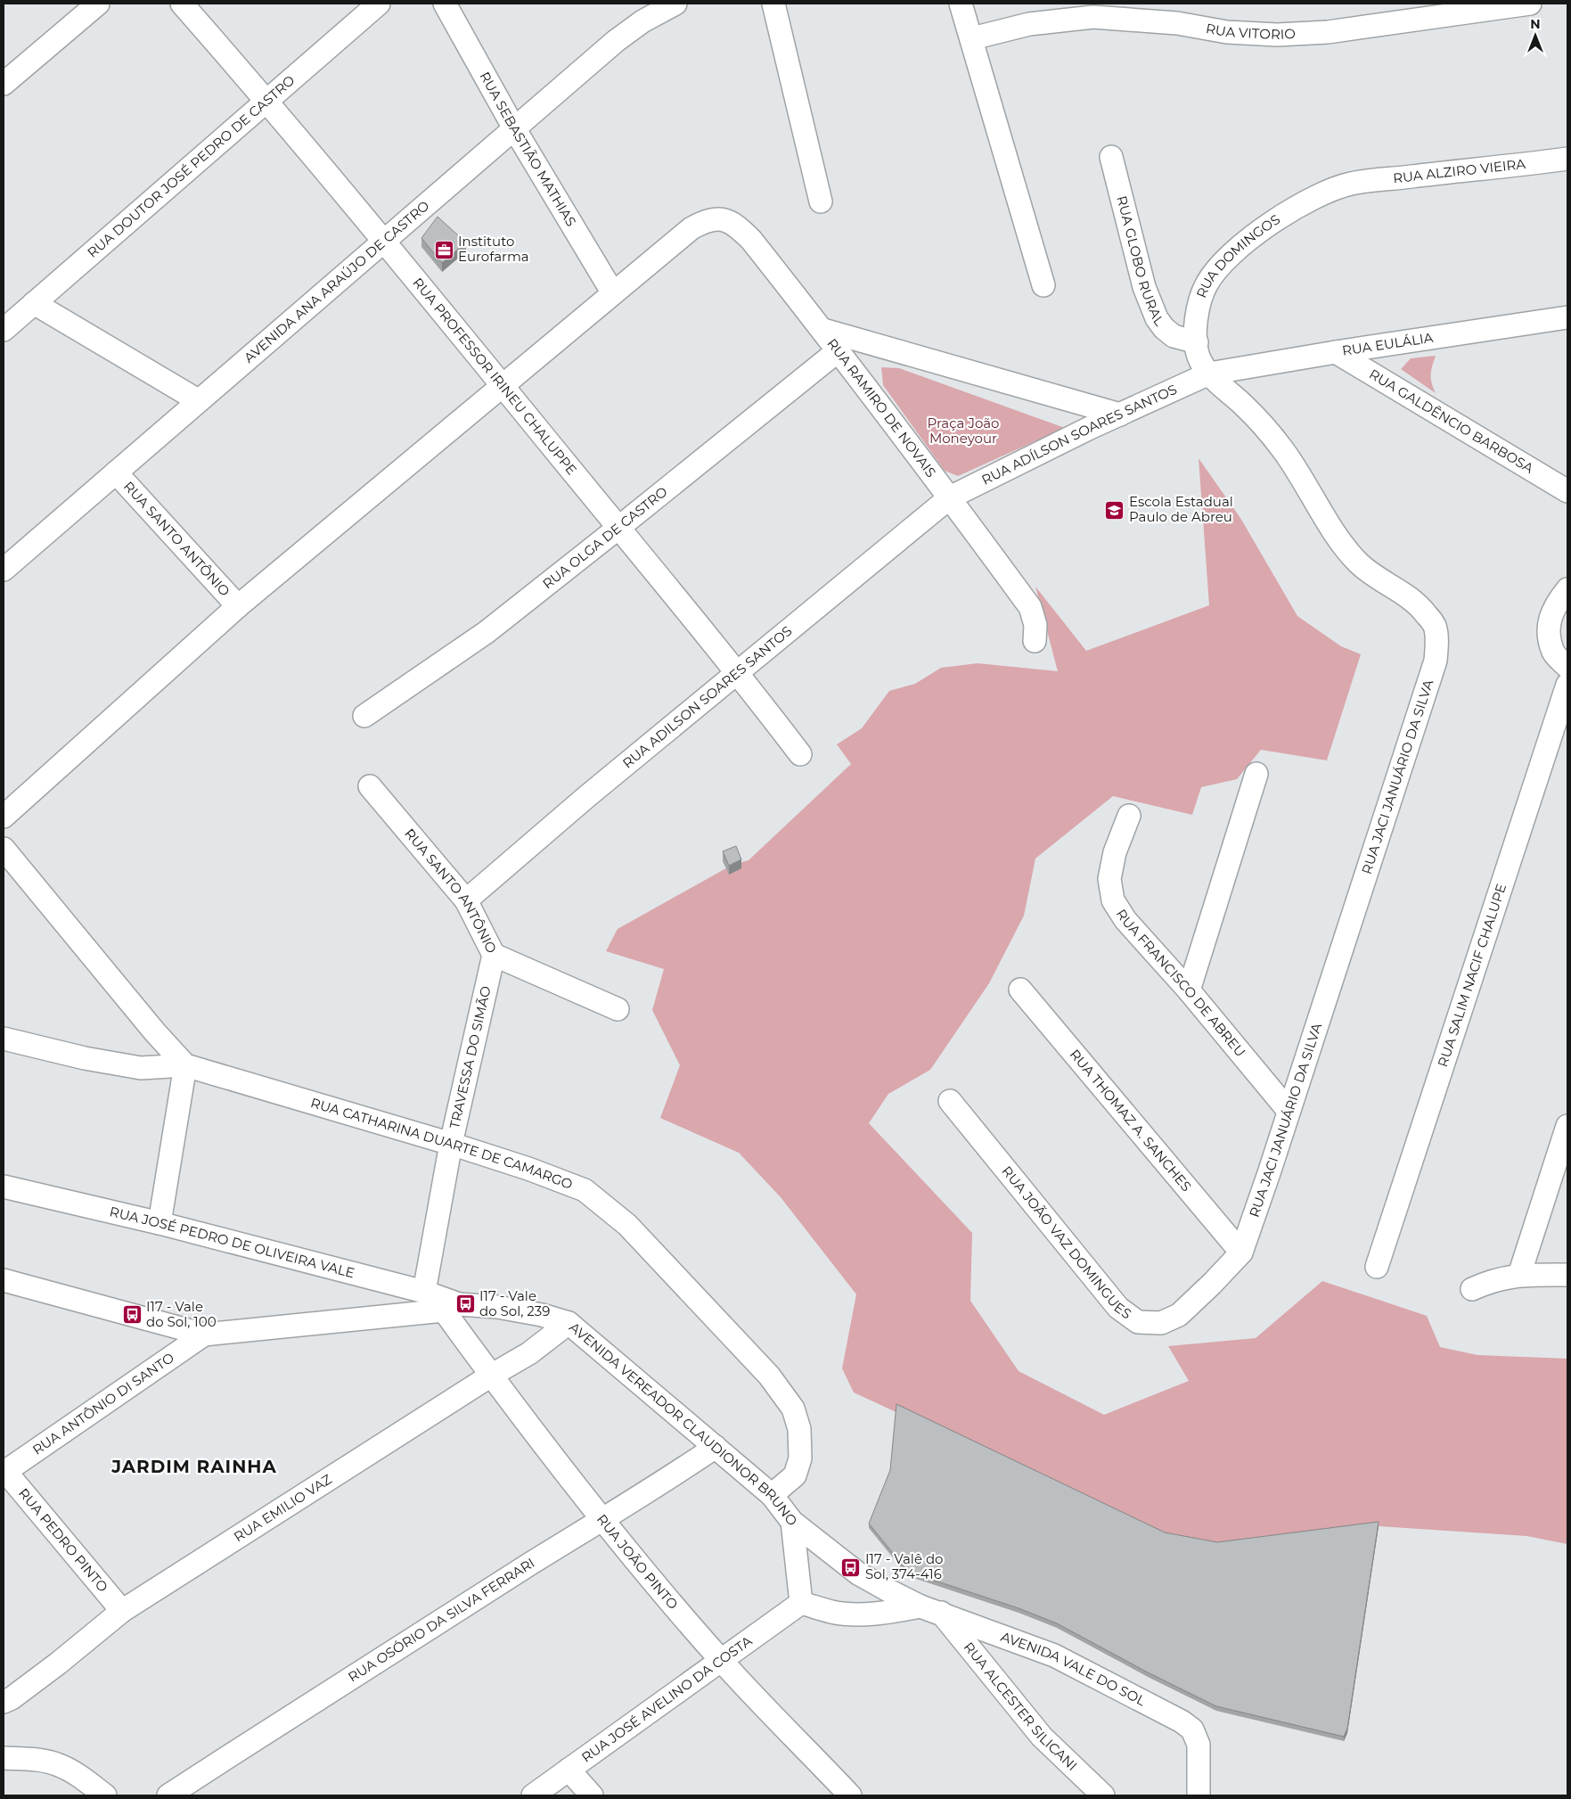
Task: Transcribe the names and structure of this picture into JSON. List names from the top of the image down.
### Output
{
  "streets": {
    "street": [
      "RUA VITORIO",
      "RUA SEBASTIÃO MATHIAS",
      "RUA DOUTOR JOSÉ PEDRO DE CASTRO",
      "RUA ALZIRO VIEIRA",
      "RUA GLOBO RURAL",
      "RUA DOMINGOS",
      "AVENIDA ANA ARAÚJO DE CASTRO",
      "RUA EULÁLIA",
      "RUA PROFESSOR IRINEU CHALUPPE",
      "RUA RAMIRO DE NOVAIS",
      "RUA GALDÊNCIO BARBOSA",
      "RUA ADÍLSON SOARES SANTOS",
      "RUA OLGA DE CASTRO",
      "RUA SANTO ANTÔNIO",
      "RUA ADILSON SOARES SANTOS",
      "RUA JACI JANUÁRIO DA SILVA",
      "RUA SALIM NACIF CHALUPE",
      "RUA FRANCISCO DE ABREU",
      "TRAVESSA DO SIMÃO",
      "RUA THOMAZ A. SANCHES",
      "RUA CATHARINA DUARTE DE CAMARGO",
      "RUA JOÃO VAZ DOMINGUES",
      "RUA JOSÉ PEDRO DE OLIVEIRA VALE",
      "RUA ANTÔNIO DI SANTO",
      "AVENIDA VEREADOR CLAUDIONOR BRUNO",
      "RUA EMILIO VAZ",
      "RUA PEDRO PINTO",
      "RUA JOÃO PINTO",
      "RUA OSÓRIO DA SILVA FERRARI",
      "AVENIDA VALE DO SOL",
      "RUA JOSÉ AVELINO DA COSTA",
      "RUA ALCESTER SILICANI"
    ]
  },
  "crossings": [
    ["RUA SEBASTIÃO MATHIAS", "AVENIDA ANA ARAÚJO DE CASTRO"],
    ["RUA SEBASTIÃO MATHIAS", "RUA RAMIRO DE NOVAIS"],
    ["RUA DOUTOR JOSÉ PEDRO DE CASTRO", "RUA PROFESSOR IRINEU CHALUPPE"],
    ["RUA ALZIRO VIEIRA", "RUA DOMINGOS"],
    ["RUA GLOBO RURAL", "RUA DOMINGOS"],
    ["RUA DOMINGOS", "RUA EULÁLIA"],
    ["RUA DOMINGOS", "RUA ADÍLSON SOARES SANTOS"],
    ["RUA DOMINGOS", "RUA JACI JANUÁRIO DA SILVA"],
    ["AVENIDA ANA ARAÚJO DE CASTRO", "RUA PROFESSOR IRINEU CHALUPPE"],
    ["AVENIDA ANA ARAÚJO DE CASTRO", "RUA SANTO ANTÔNIO"],
    ["RUA EULÁLIA", "RUA GALDÊNCIO BARBOSA"],
    ["RUA EULÁLIA", "RUA ADÍLSON SOARES SANTOS"],
    ["RUA EULÁLIA", "RUA JACI JANUÁRIO DA SILVA"],
    ["RUA PROFESSOR IRINEU CHALUPPE", "RUA RAMIRO DE NOVAIS"],
    ["RUA PROFESSOR IRINEU CHALUPPE", "RUA OLGA DE CASTRO"],
    ["RUA PROFESSOR IRINEU CHALUPPE", "RUA ADILSON SOARES SANTOS"],
    ["RUA RAMIRO DE NOVAIS", "RUA ADÍLSON SOARES SANTOS"],
    ["RUA RAMIRO DE NOVAIS", "RUA OLGA DE CASTRO"],
    ["RUA RAMIRO DE NOVAIS", "RUA SANTO ANTÔNIO"],
    ["RUA RAMIRO DE NOVAIS", "RUA ADILSON SOARES SANTOS"],
    ["RUA ADÍLSON SOARES SANTOS", "RUA ADILSON SOARES SANTOS"],
    ["RUA ADÍLSON SOARES SANTOS", "RUA JACI JANUÁRIO DA SILVA"],
    ["RUA SANTO ANTÔNIO", "RUA ADILSON SOARES SANTOS"],
    ["RUA SANTO ANTÔNIO", "TRAVESSA DO SIMÃO"],
    ["RUA JACI JANUÁRIO DA SILVA", "RUA FRANCISCO DE ABREU"],
    ["RUA JACI JANUÁRIO DA SILVA", "RUA THOMAZ A. SANCHES"],
    ["RUA JACI JANUÁRIO DA SILVA", "RUA JOÃO VAZ DOMINGUES"],
    ["TRAVESSA DO SIMÃO", "RUA CATHARINA DUARTE DE CAMARGO"],
    ["TRAVESSA DO SIMÃO", "RUA JOSÉ PEDRO DE OLIVEIRA VALE"],
    ["RUA THOMAZ A. SANCHES", "RUA JOÃO VAZ DOMINGUES"],
    ["RUA CATHARINA DUARTE DE CAMARGO", "AVENIDA VEREADOR CLAUDIONOR BRUNO"],
    ["RUA JOSÉ PEDRO DE OLIVEIRA VALE", "AVENIDA VEREADOR CLAUDIONOR BRUNO"],
    ["RUA JOSÉ PEDRO DE OLIVEIRA VALE", "RUA JOÃO PINTO"],
    ["RUA ANTÔNIO DI SANTO", "AVENIDA VEREADOR CLAUDIONOR BRUNO"],
    ["RUA ANTÔNIO DI SANTO", "RUA PEDRO PINTO"],
    ["AVENIDA VEREADOR CLAUDIONOR BRUNO", "RUA EMILIO VAZ"],
    ["AVENIDA VEREADOR CLAUDIONOR BRUNO", "RUA JOÃO PINTO"],
    ["AVENIDA VEREADOR CLAUDIONOR BRUNO", "RUA OSÓRIO DA SILVA FERRARI"],
    ["AVENIDA VEREADOR CLAUDIONOR BRUNO", "AVENIDA VALE DO SOL"],
    ["AVENIDA VEREADOR CLAUDIONOR BRUNO", "RUA ALCESTER SILICANI"],
    ["RUA EMILIO VAZ", "RUA PEDRO PINTO"],
    ["RUA EMILIO VAZ", "RUA JOÃO PINTO"],
    ["RUA JOÃO PINTO", "RUA OSÓRIO DA SILVA FERRARI"],
    ["RUA JOÃO PINTO", "RUA JOSÉ AVELINO DA COSTA"],
    ["AVENIDA VALE DO SOL", "RUA ALCESTER SILICANI"]
  ],
  "districts": ["JARDIM RAINHA"],
  "parks": ["Praça João Moneyour"],
  "places": {
    "office": ["Instituto Eurofarma"],
    "school or university": ["Escola Estadual Paulo de Abreu"],
    "bus stop": ["I17 - Vale do Sol, 239", "I17 - Vale do Sol, 100", "I17 - Valê do Sol, 374-416"]
  },
  "north": "top"
}
